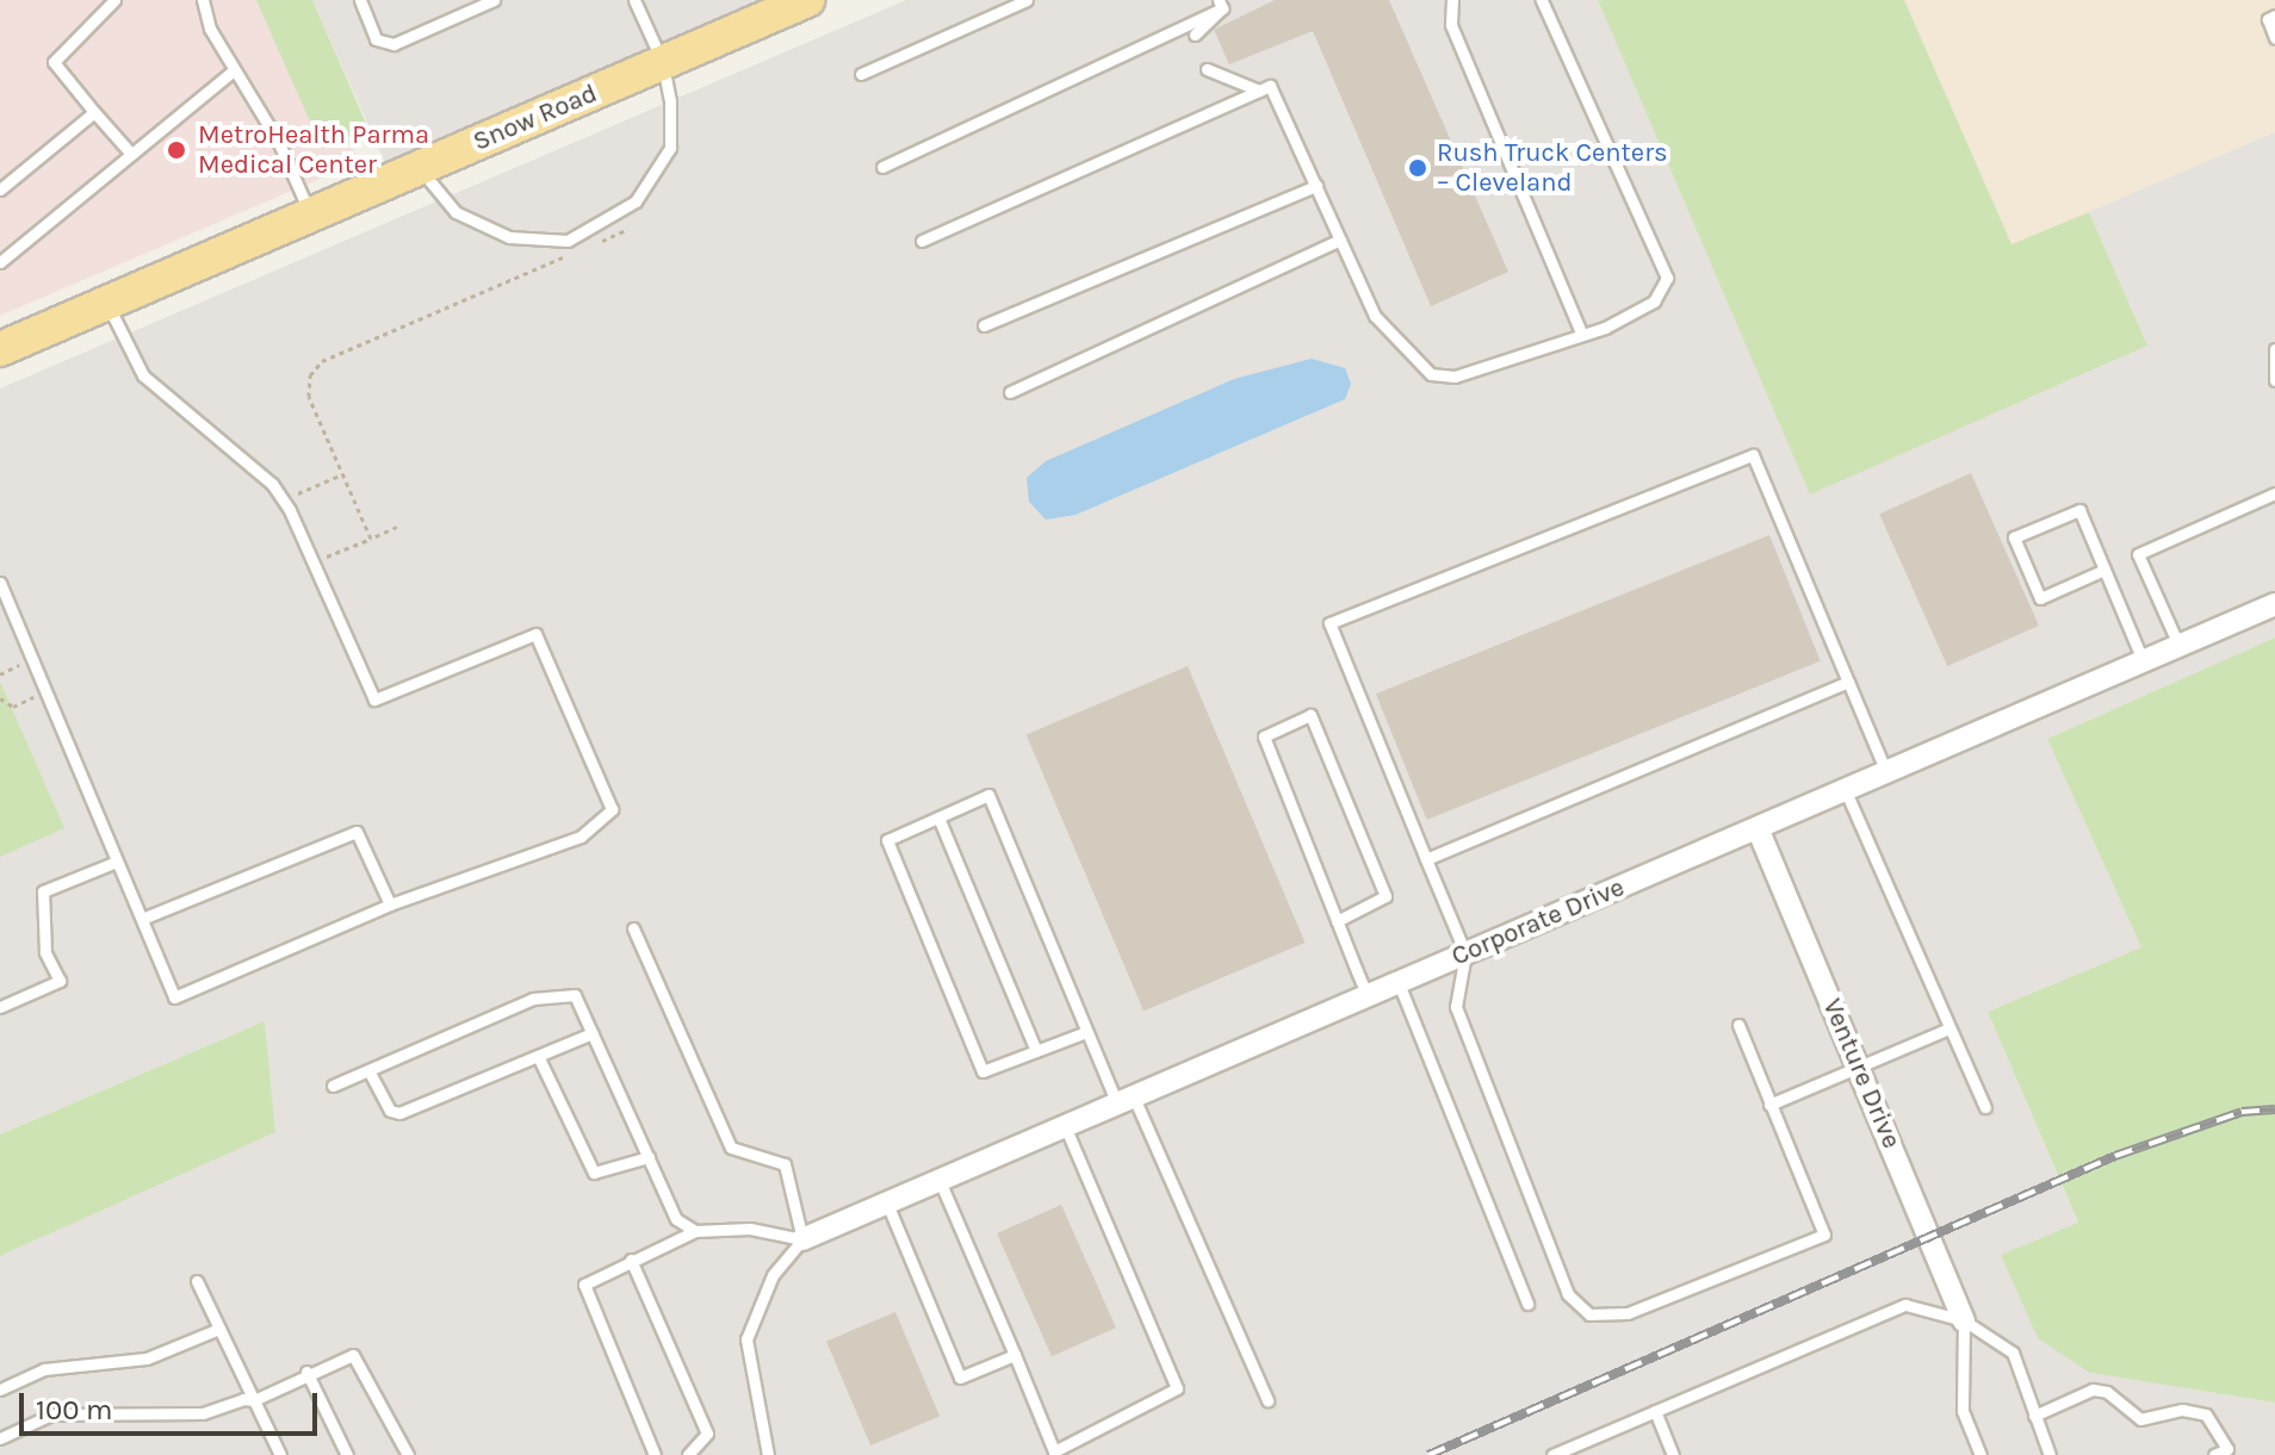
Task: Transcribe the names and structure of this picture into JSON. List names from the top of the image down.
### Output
{
  "streets": {
    "main road": ["Snow Road"],
    "street": ["Corporate Drive", "Venture Drive"]
  },
  "crossings": [
    ["Corporate Drive", "Venture Drive"]
  ],
  "places": ["MetroHealth Parma Medical Center", "Rush Truck Centers – Cleveland"],
  "scale_bar": "100 m"
}
